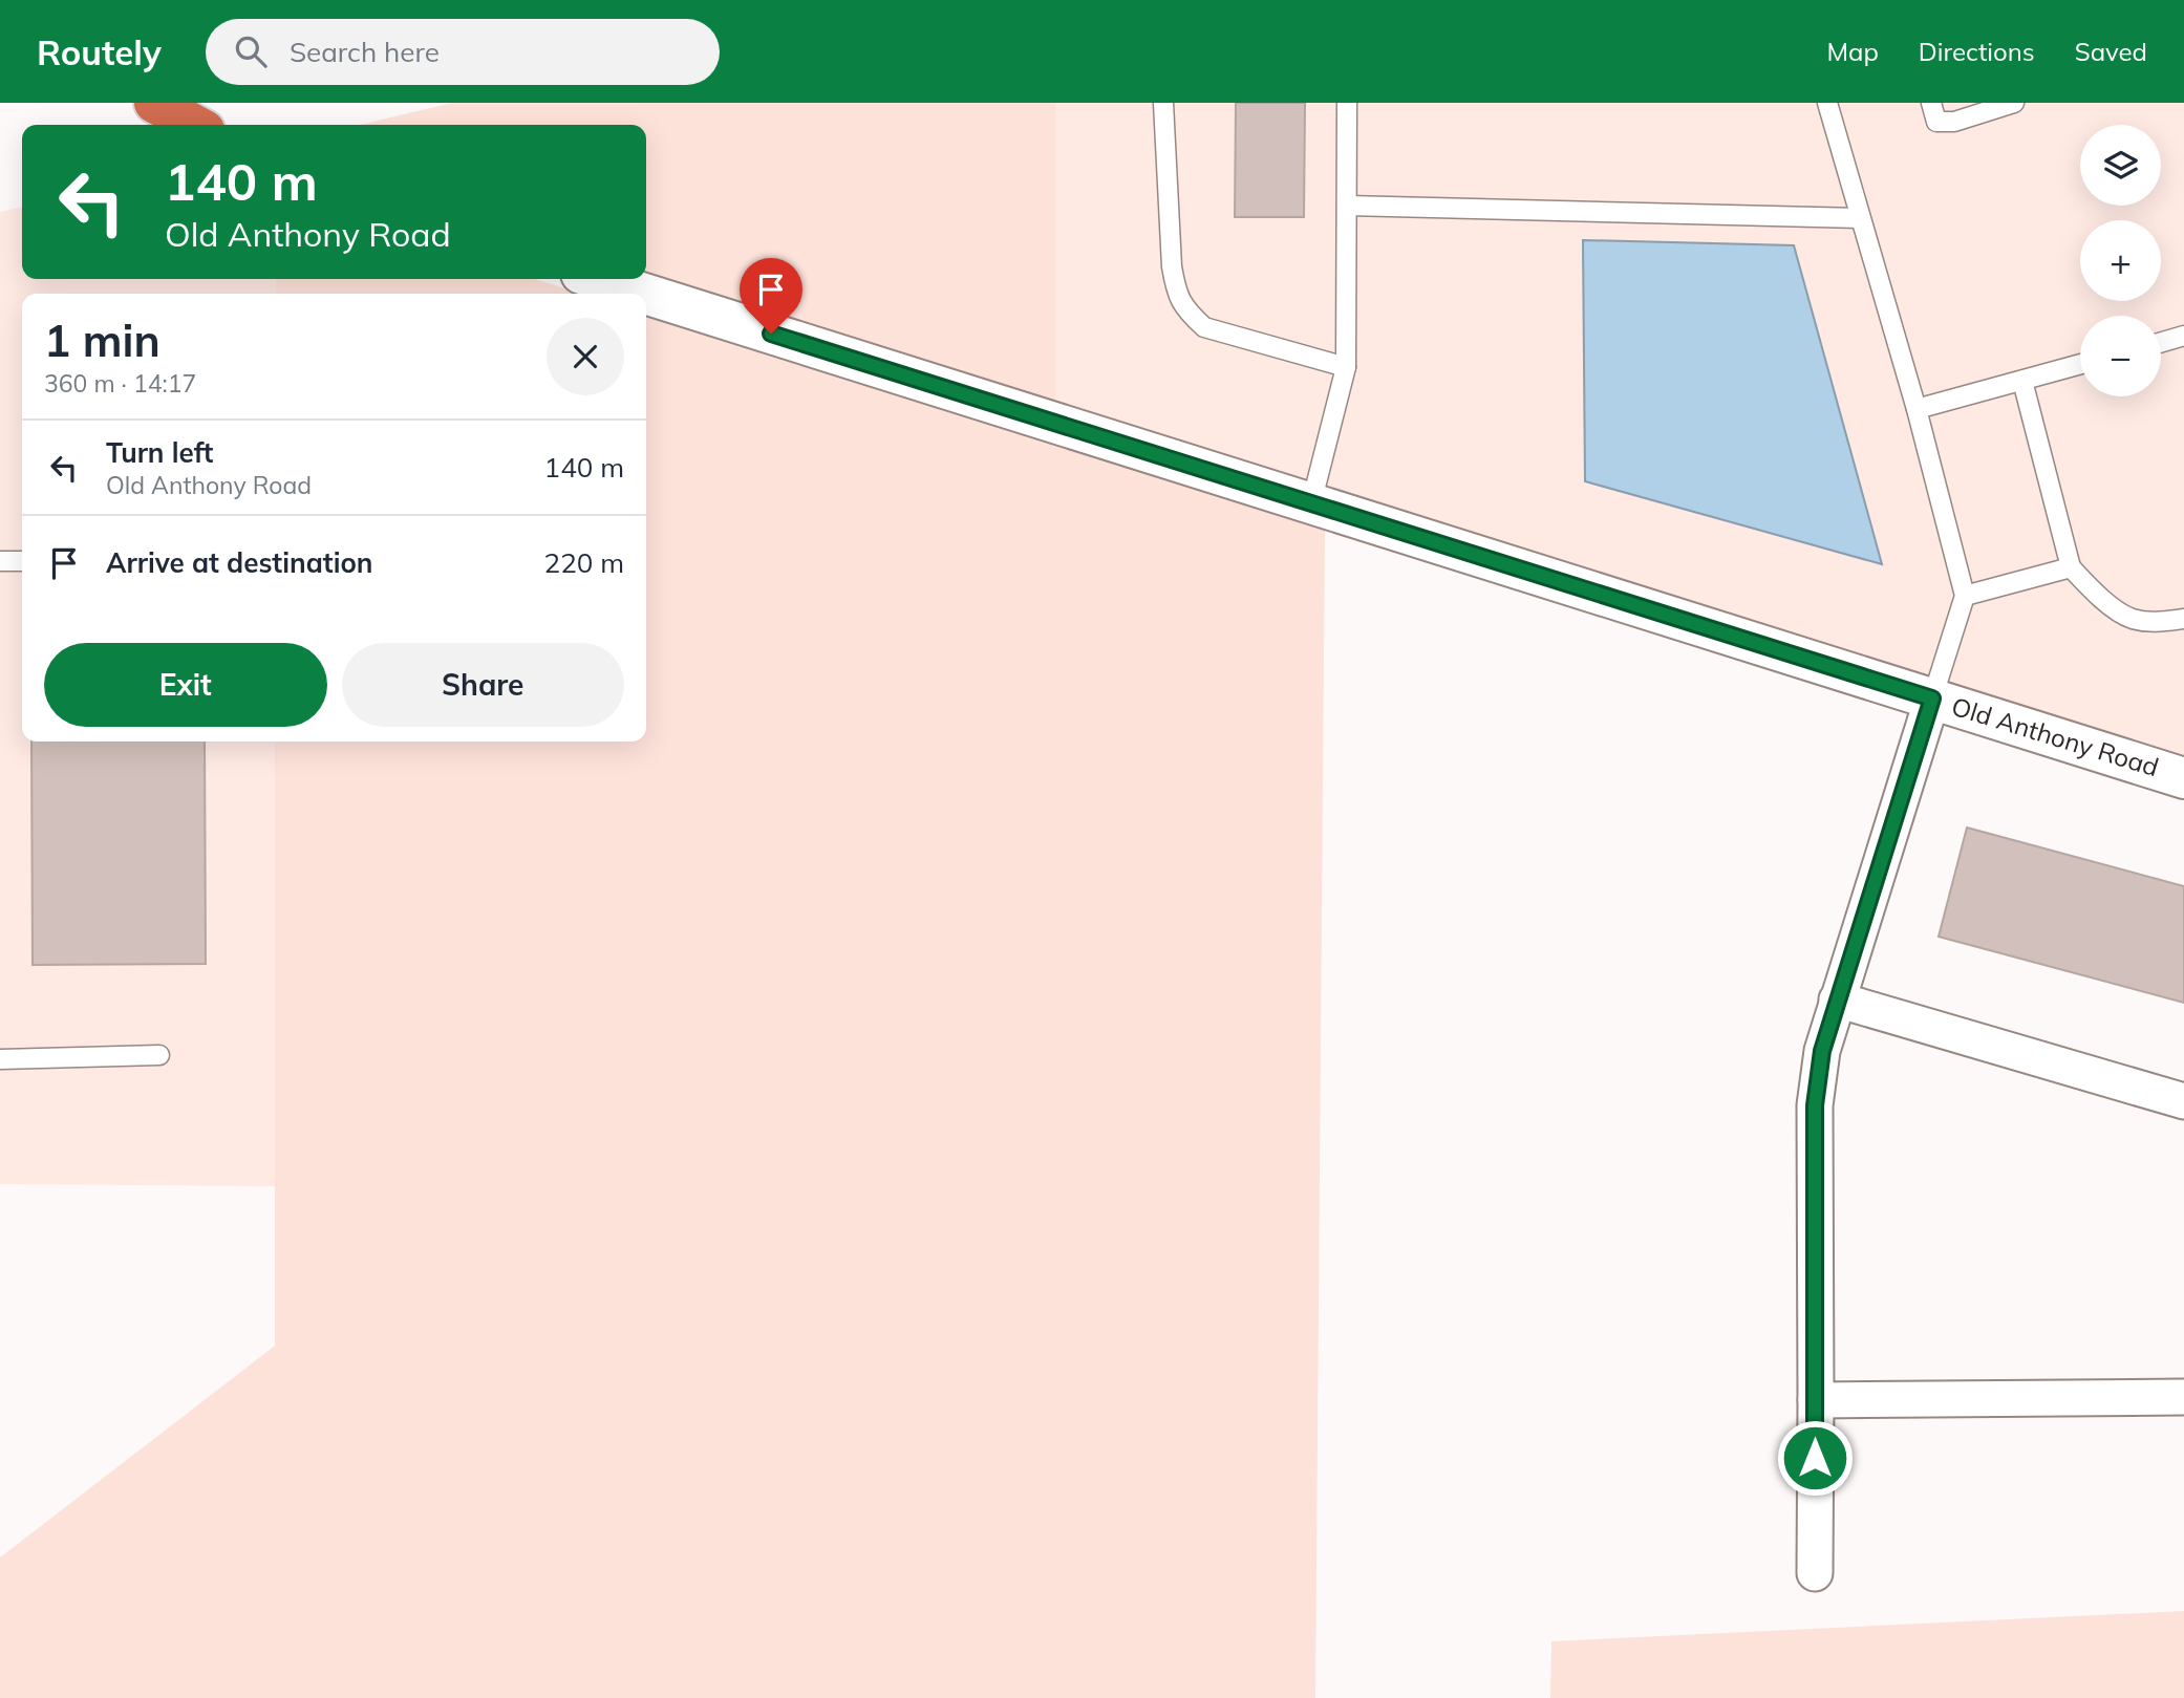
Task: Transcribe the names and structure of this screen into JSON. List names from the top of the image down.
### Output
{
  "streets": {
    "street": ["Old Anthony Road"]
  },
  "page": {
    "header": "Routely",
    "search": "Search here",
    "nav": ["Map", "Directions", "Saved"],
    "map_buttons": ["+", "−"],
    "turn": ["140 m", "Old Anthony Road"],
    "heading": ["1 min", "360 m · 14:17"],
    "list": [
      {
        "name": "Turn left",
        "note": "Old Anthony Road",
        "value": "140 m"
      },
      {
        "name": "Arrive at destination",
        "value": "220 m"
      }
    ],
    "buttons": ["Exit", "Share"]
  }
}
